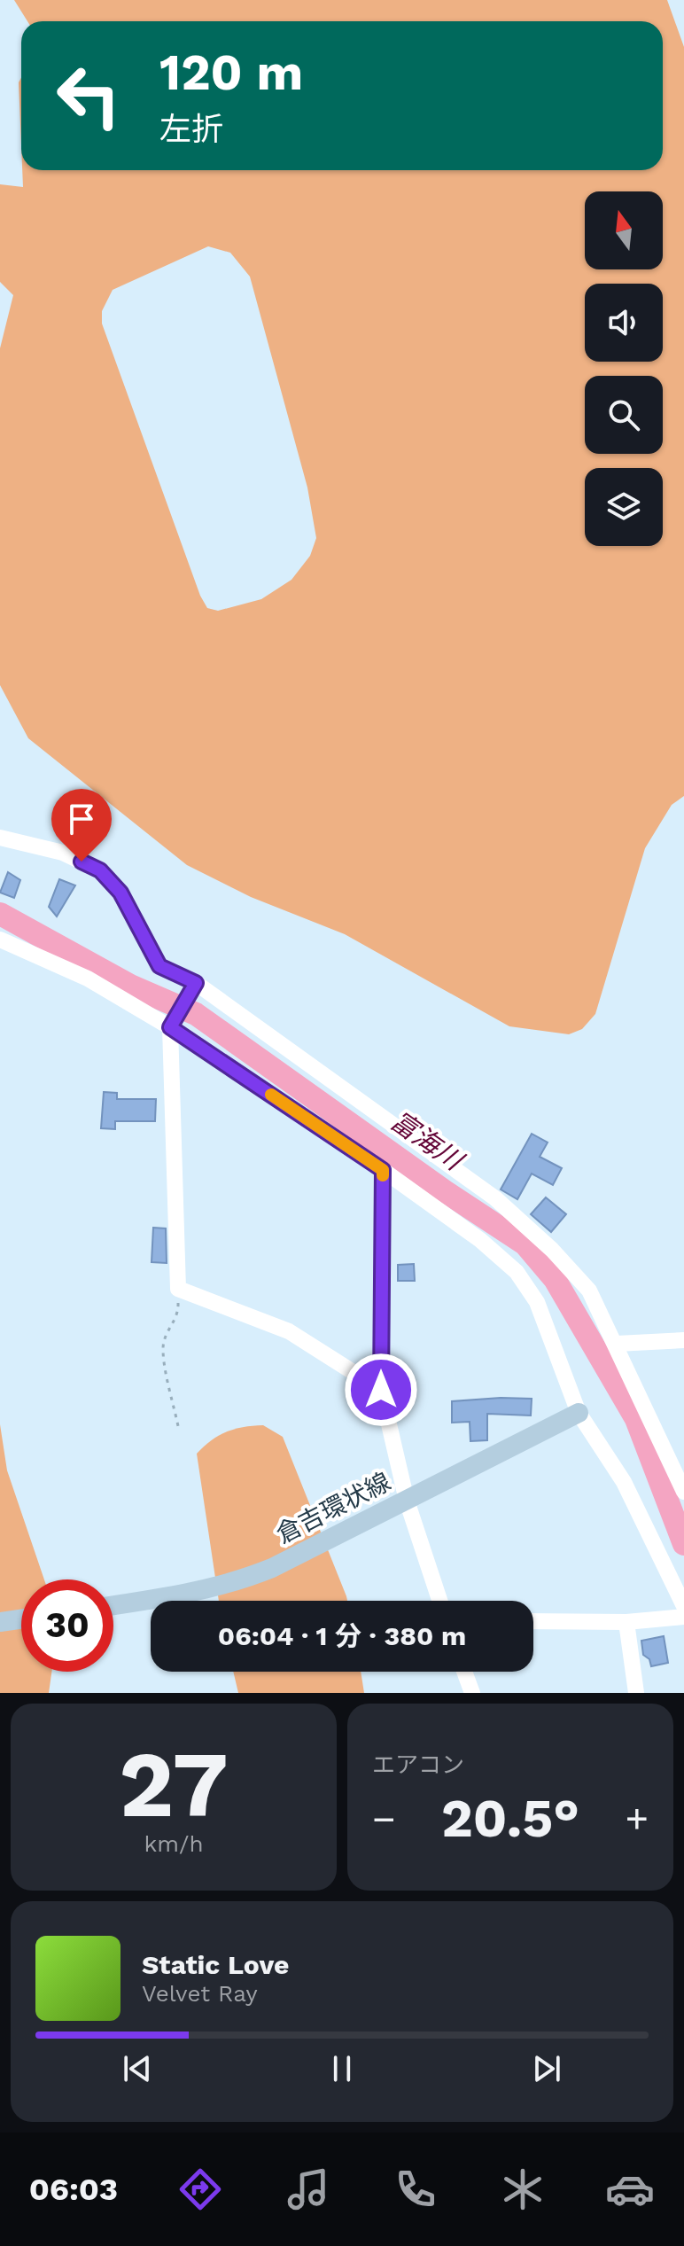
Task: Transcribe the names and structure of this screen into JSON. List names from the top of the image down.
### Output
{
  "streets": {
    "main road": ["倉吉環状線"]
  },
  "water": ["富海川"],
  "north": "top",
  "page": {
    "turn": ["120 m", "左折"],
    "limit": "30",
    "trip": "06:04 · 1 分 · 380 m",
    "tile": [
      ["27", "km/h"],
      "エアコン"
    ],
    "heat": ["−", "20.5°", "+"],
    "song": ["Static Love", "Velvet Ray"],
    "tabs": "06:03"
  }
}
